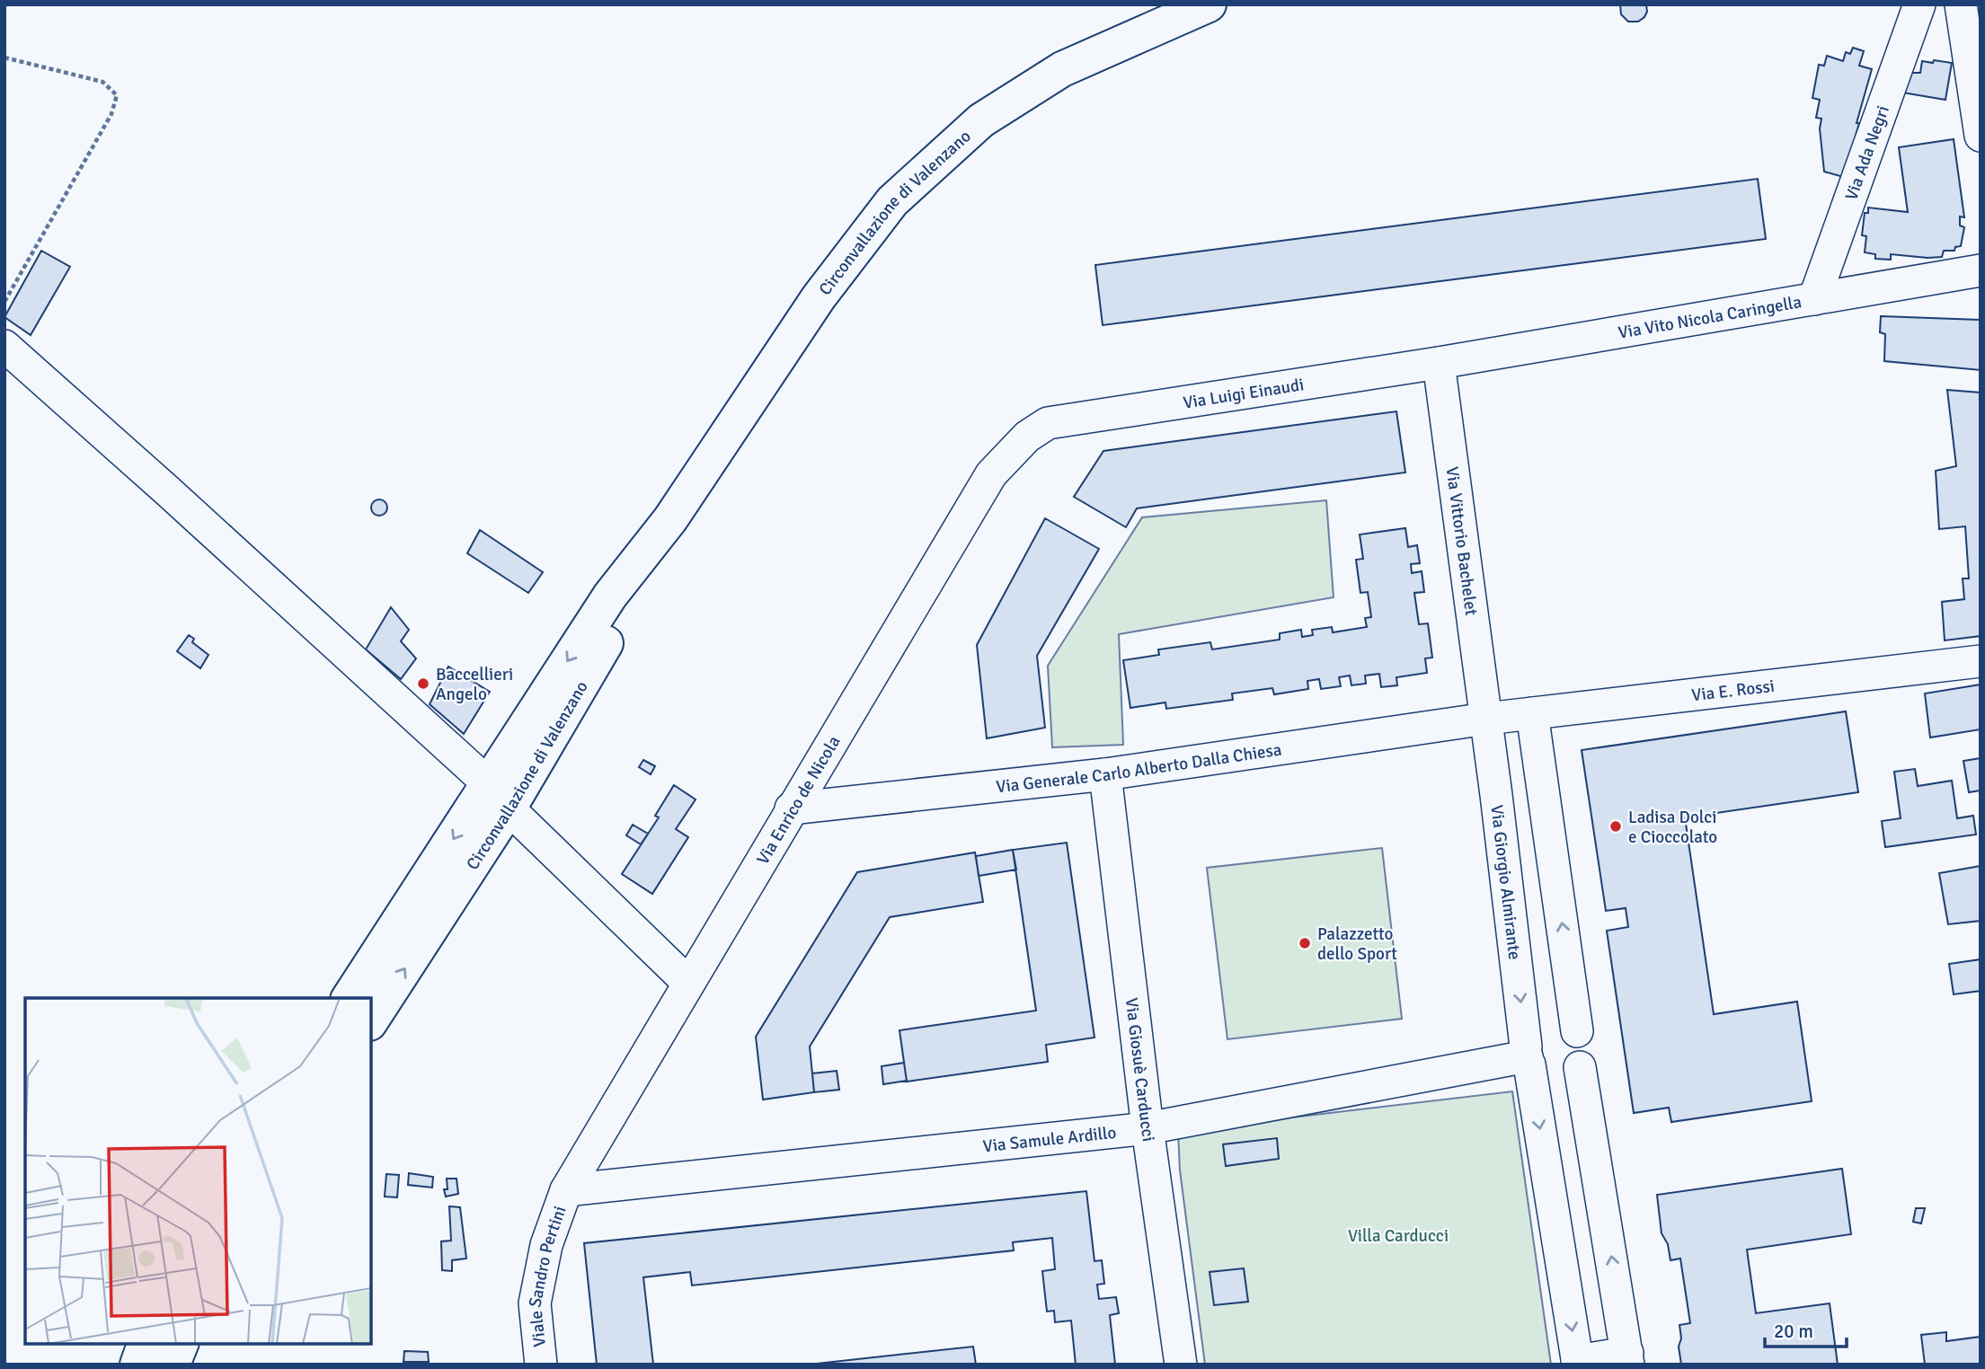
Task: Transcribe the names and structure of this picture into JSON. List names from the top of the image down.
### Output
{
  "streets": {
    "main road": ["Circonvallazione di Valenzano"],
    "street": [
      "Via Ada Negri",
      "Via Vito Nicola Caringella",
      "Via Luigi Einaudi",
      "Via Vittorio Bachelet",
      "Via E. Rossi",
      "Via Generale Carlo Alberto Dalla Chiesa",
      "Via Enrico de Nicola",
      "Via Giorgio Almirante",
      "Via Giosuè Carducci",
      "Via Samule Ardillo",
      "Viale Sandro Pertini"
    ]
  },
  "crossings": [
    ["Via Ada Negri", "Via Vito Nicola Caringella"],
    ["Via Vito Nicola Caringella", "Via Luigi Einaudi"],
    ["Via Vito Nicola Caringella", "Via Vittorio Bachelet"],
    ["Via Luigi Einaudi", "Via Vittorio Bachelet"],
    ["Via Luigi Einaudi", "Via Enrico de Nicola"],
    ["Via Vittorio Bachelet", "Via E. Rossi"],
    ["Via Vittorio Bachelet", "Via Generale Carlo Alberto Dalla Chiesa"],
    ["Via Vittorio Bachelet", "Via Giorgio Almirante"],
    ["Via E. Rossi", "Via Generale Carlo Alberto Dalla Chiesa"],
    ["Via E. Rossi", "Via Giorgio Almirante"],
    ["Via Generale Carlo Alberto Dalla Chiesa", "Via Enrico de Nicola"],
    ["Via Generale Carlo Alberto Dalla Chiesa", "Via Giorgio Almirante"],
    ["Via Generale Carlo Alberto Dalla Chiesa", "Via Giosuè Carducci"],
    ["Via Enrico de Nicola", "Via Samule Ardillo"],
    ["Via Enrico de Nicola", "Viale Sandro Pertini"],
    ["Via Giorgio Almirante", "Via Samule Ardillo"],
    ["Via Giosuè Carducci", "Via Samule Ardillo"],
    ["Via Samule Ardillo", "Viale Sandro Pertini"]
  ],
  "parks": ["Villa Carducci"],
  "places": ["Baccellieri Angelo", "Ladisa Dolci e Cioccolato", "Palazzetto dello Sport"],
  "scale_bar": "20 m"
}
